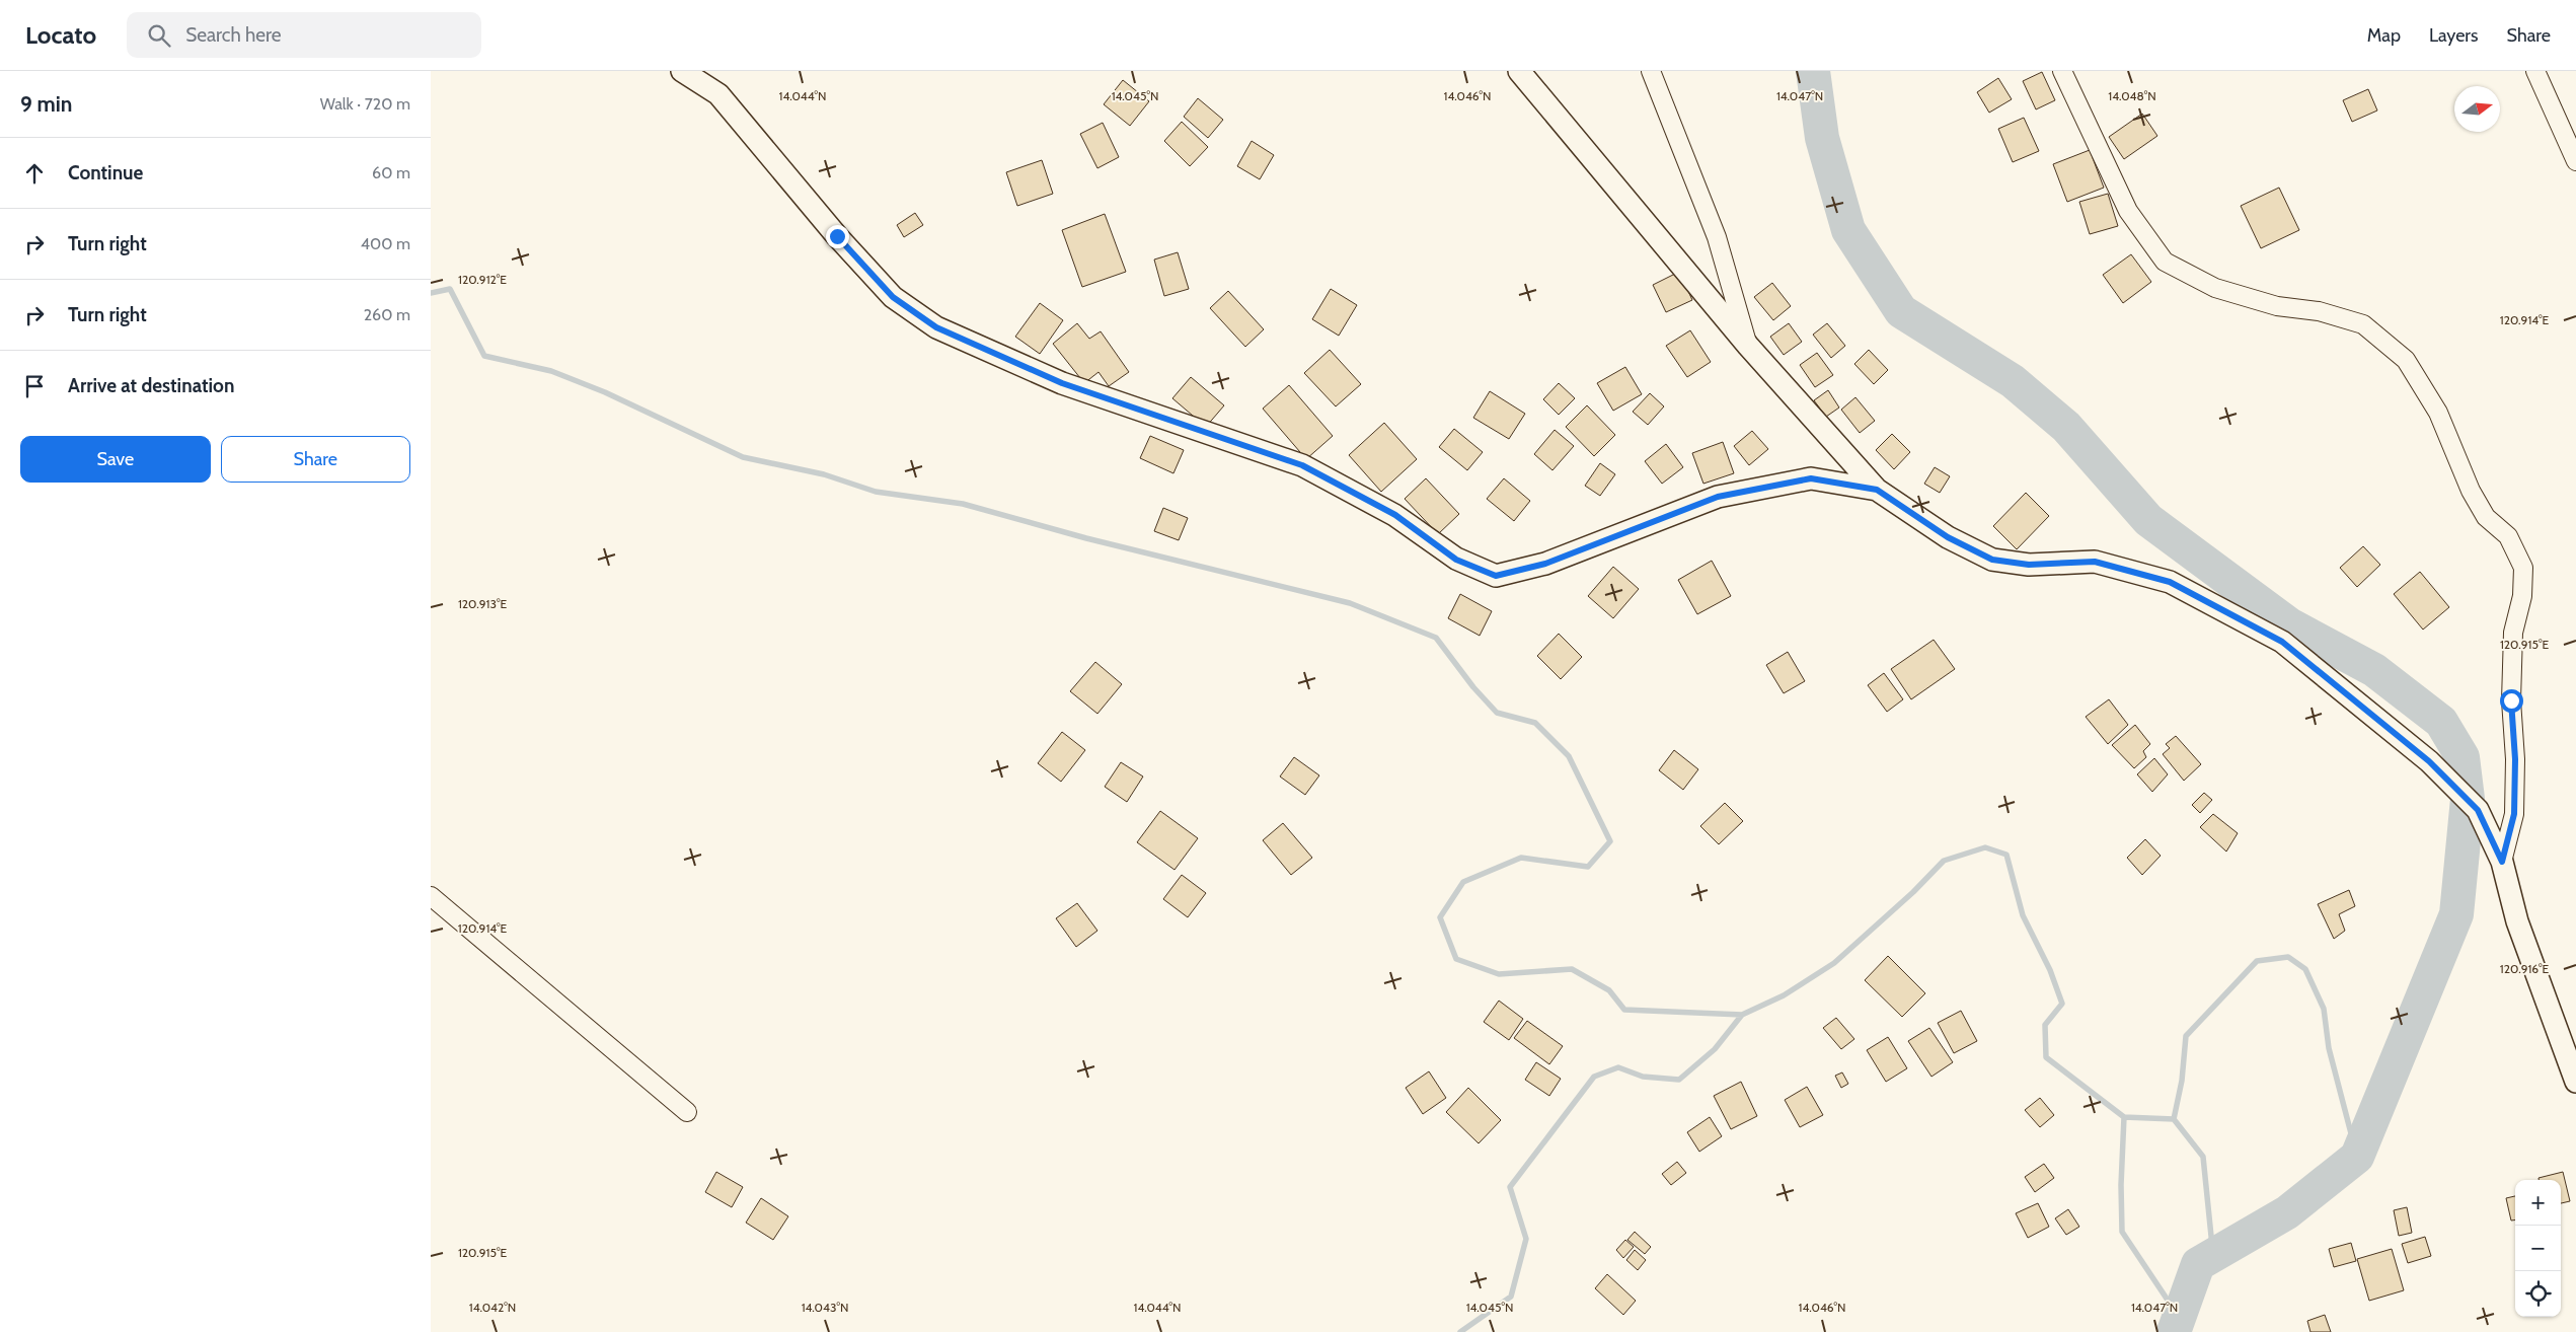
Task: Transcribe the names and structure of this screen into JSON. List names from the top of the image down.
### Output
{
  "north": "right",
  "page": {
    "header": "Locato",
    "search": "Search here",
    "nav": ["Map", "Layers", "Share"],
    "heading": ["9 min", "Walk · 720 m"],
    "list": [
      ["Continue", "60 m"],
      ["Turn right", "400 m"],
      ["Turn right", "260 m"],
      "Arrive at destination"
    ],
    "buttons": ["Save", "Share"],
    "map_buttons": ["+", "−"]
  },
  "coordinates": [
    "14.044°N",
    "14.045°N",
    "14.046°N",
    "14.047°N",
    "14.048°N",
    "120.912°E",
    "120.914°E",
    "120.913°E",
    "120.915°E",
    "120.916°E",
    "14.042°N",
    "14.043°N"
  ]
}
